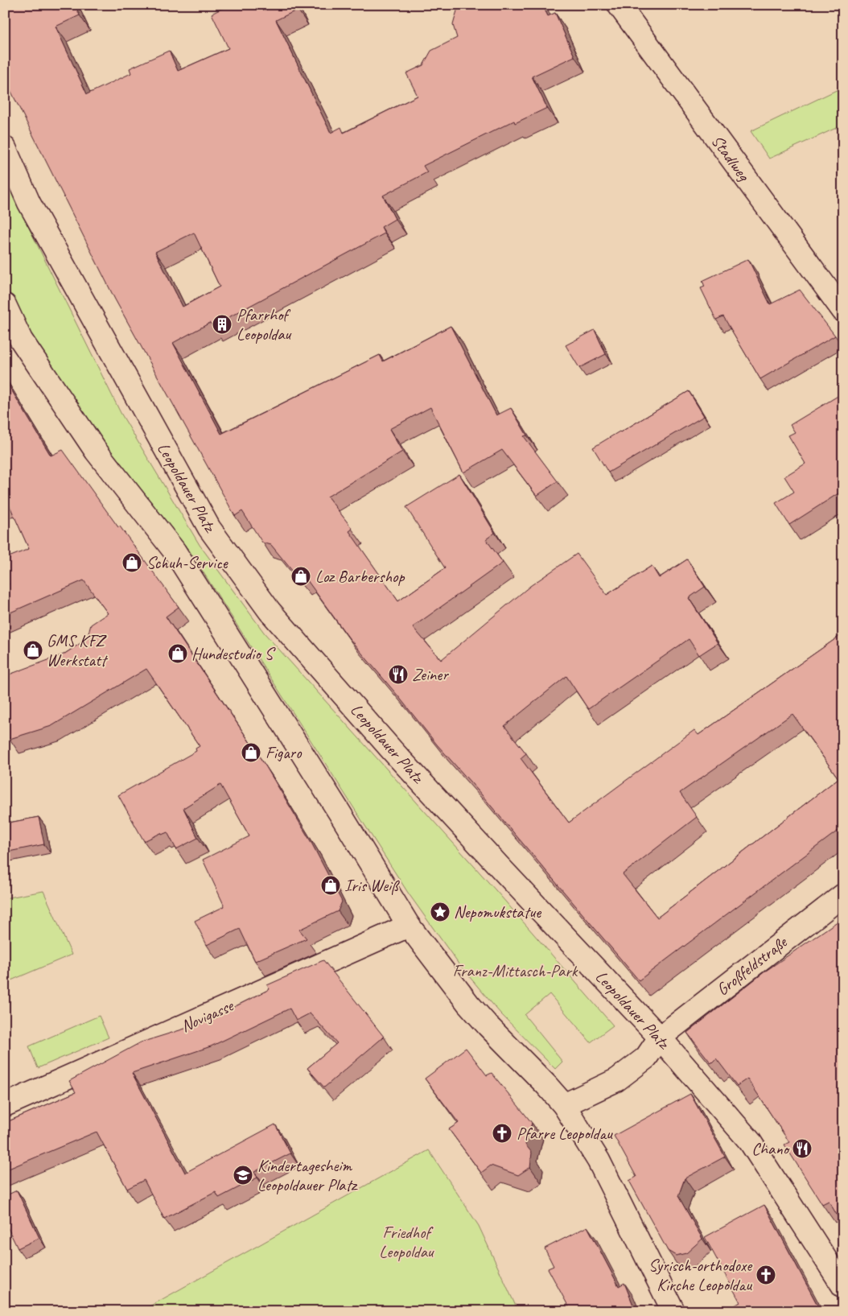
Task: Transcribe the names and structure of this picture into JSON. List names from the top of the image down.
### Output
{
  "streets": {
    "street": [
      "Stadlweg",
      "Leopoldauer Platz",
      "Großfeldstraße",
      "Novigasse"
    ]
  },
  "crossings": [
    ["Leopoldauer Platz", "Großfeldstraße"]
  ],
  "parks": ["Franz-Mittasch-Park", "Friedhof Leopoldau"],
  "places": {
    "building": ["Pfarrhof Leopoldau"],
    "shop": [
      "Schuh-Service",
      "Loz Barbershop",
      "GMS KFZ Werkstatt",
      "Hundestudio S",
      "Figaro",
      "Iris Weiß"
    ],
    "restaurant": ["Zeiner", "Chano"],
    "place": ["Nepomukstatue"],
    "church": ["Pfarre Leopoldau", "Syrisch-orthodoxe Kirche Leopoldau"],
    "school or university": ["Kindertagesheim Leopoldauer Platz"]
  }
}
